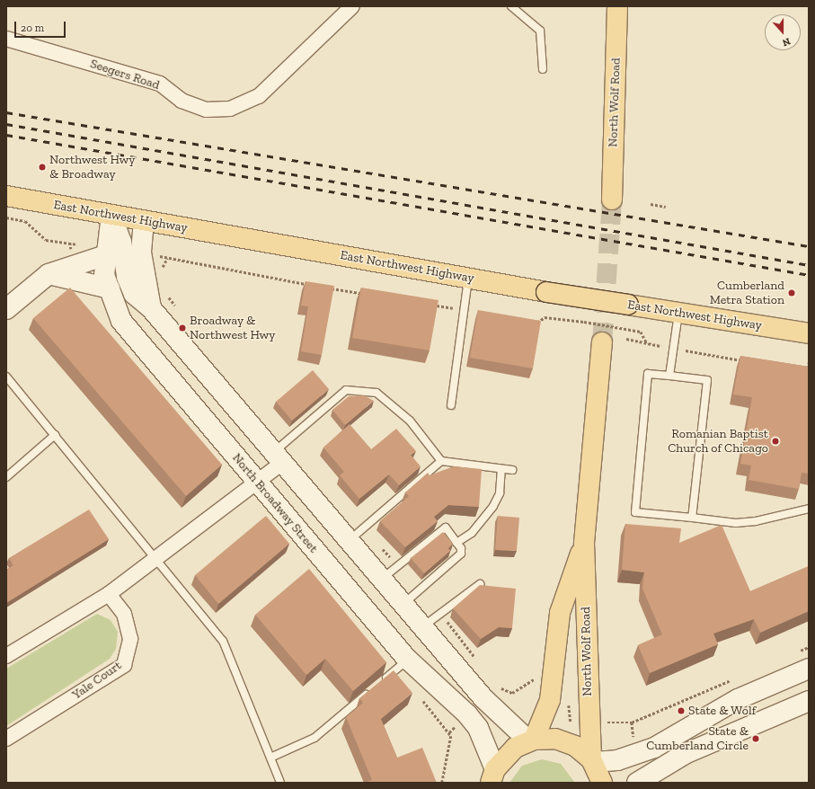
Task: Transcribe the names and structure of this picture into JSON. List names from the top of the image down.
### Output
{
  "streets": {
    "main road": ["North Wolf Road", "East Northwest Highway"],
    "street": ["Seegers Road", "North Broadway Street", "Yale Court"]
  },
  "crossings": [
    ["East Northwest Highway", "North Broadway Street"]
  ],
  "places": [
    "Northwest Hwy & Broadway",
    "Cumberland Metra Station",
    "Broadway & Northwest Hwy",
    "Romanian Baptist Church of Chicago",
    "State & Wolf",
    "State & Cumberland Circle"
  ],
  "scale_bar": "20 m",
  "north": "bottom"
}
